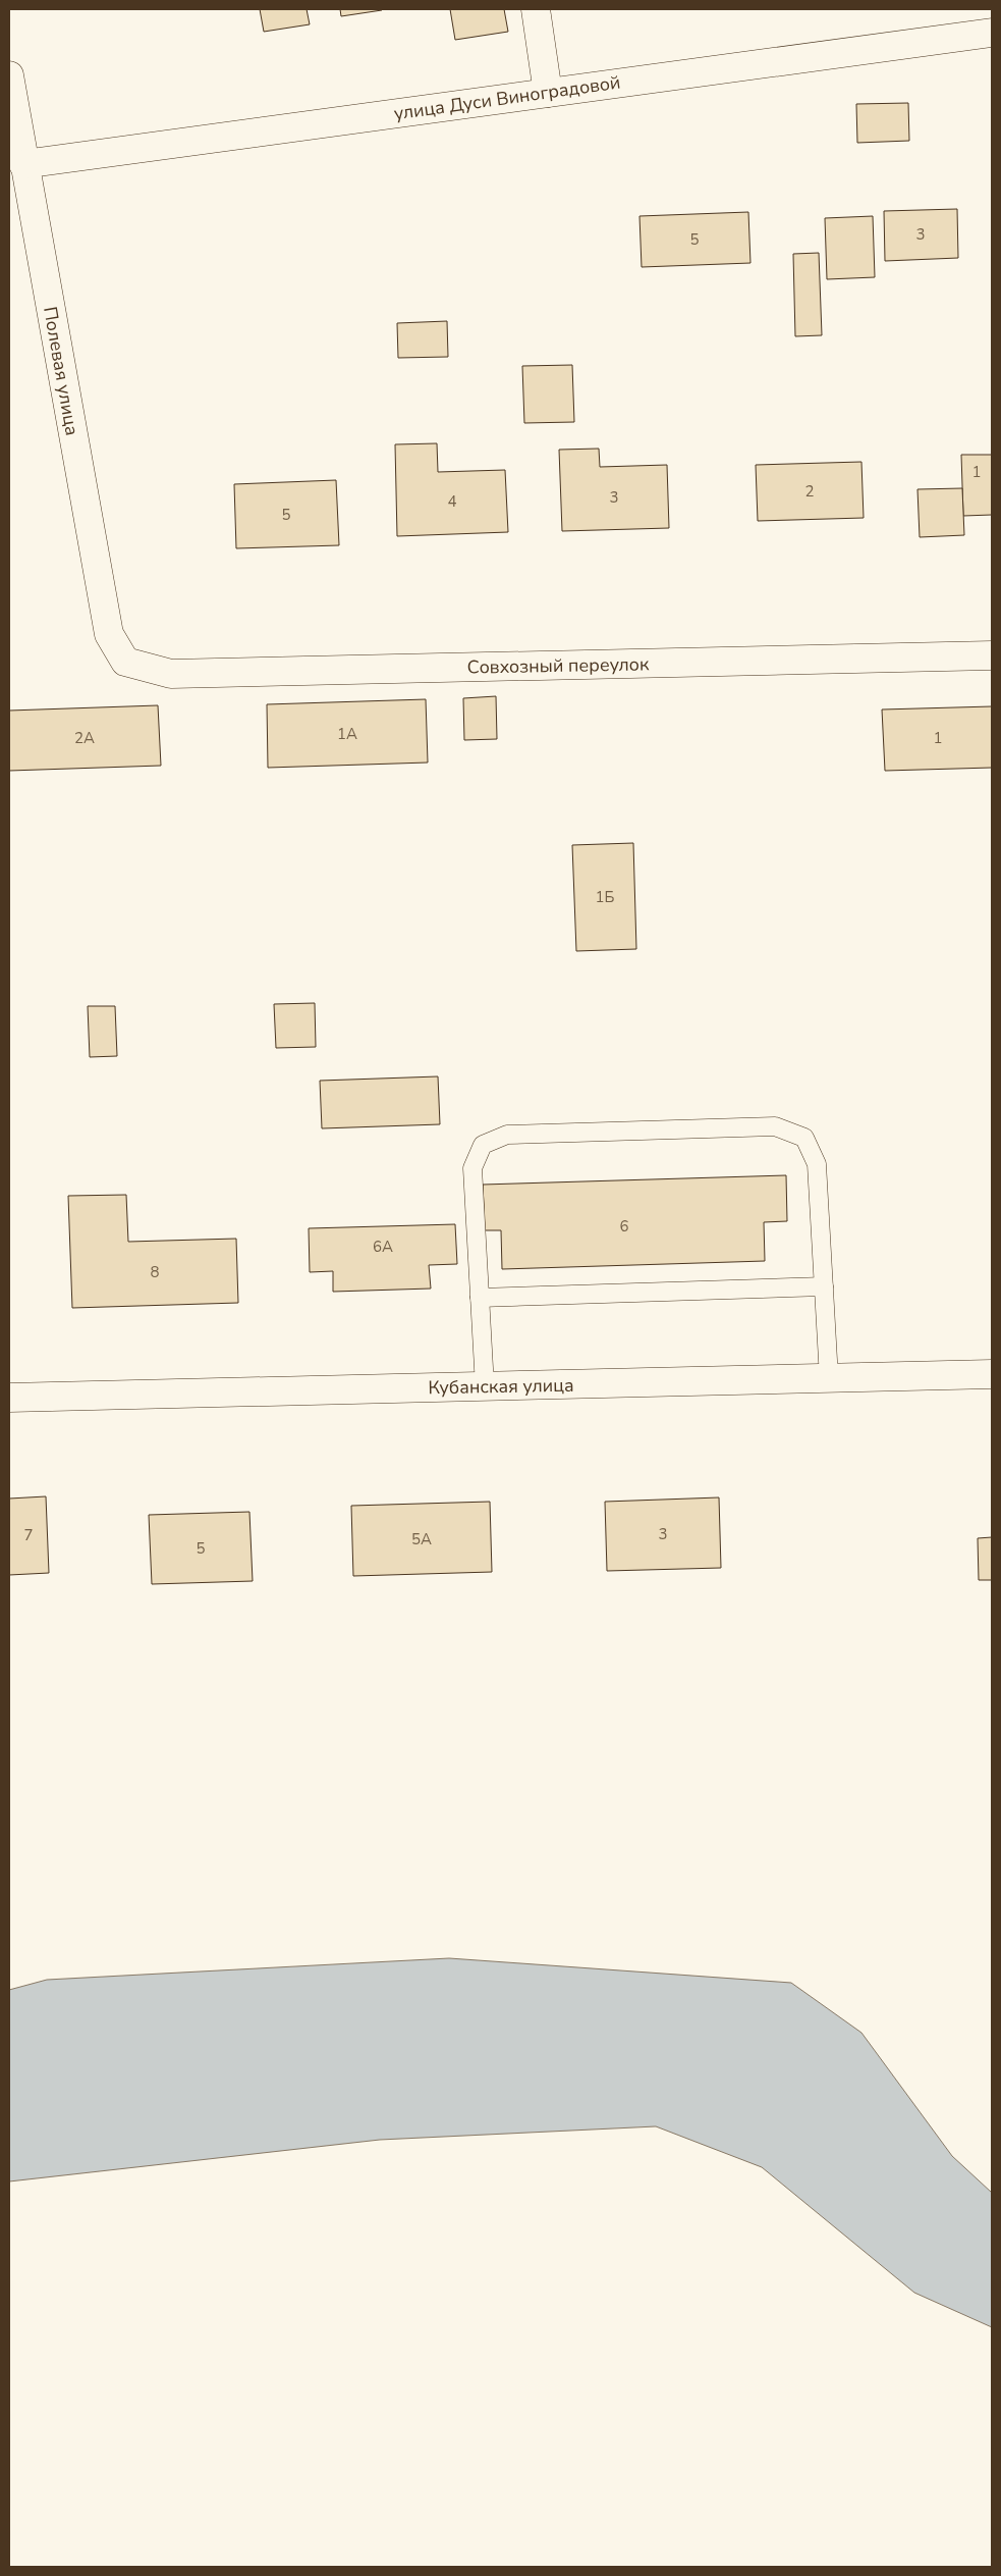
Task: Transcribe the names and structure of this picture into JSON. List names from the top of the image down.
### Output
{
  "streets": {
    "street": [
      "улица Дуси Виноградовой",
      "Полевая улица",
      "Совхозный переулок",
      "Кубанская улица"
    ]
  },
  "crossings": [
    ["улица Дуси Виноградовой", "Полевая улица"],
    ["Полевая улица", "Совхозный переулок"]
  ],
  "house_numbers": [
    "3",
    "5",
    "1",
    "2",
    "3",
    "4",
    "5",
    "1А",
    "2А",
    "1",
    "1Б",
    "6",
    "6А",
    "8",
    "3",
    "7",
    "5А",
    "5"
  ]
}
